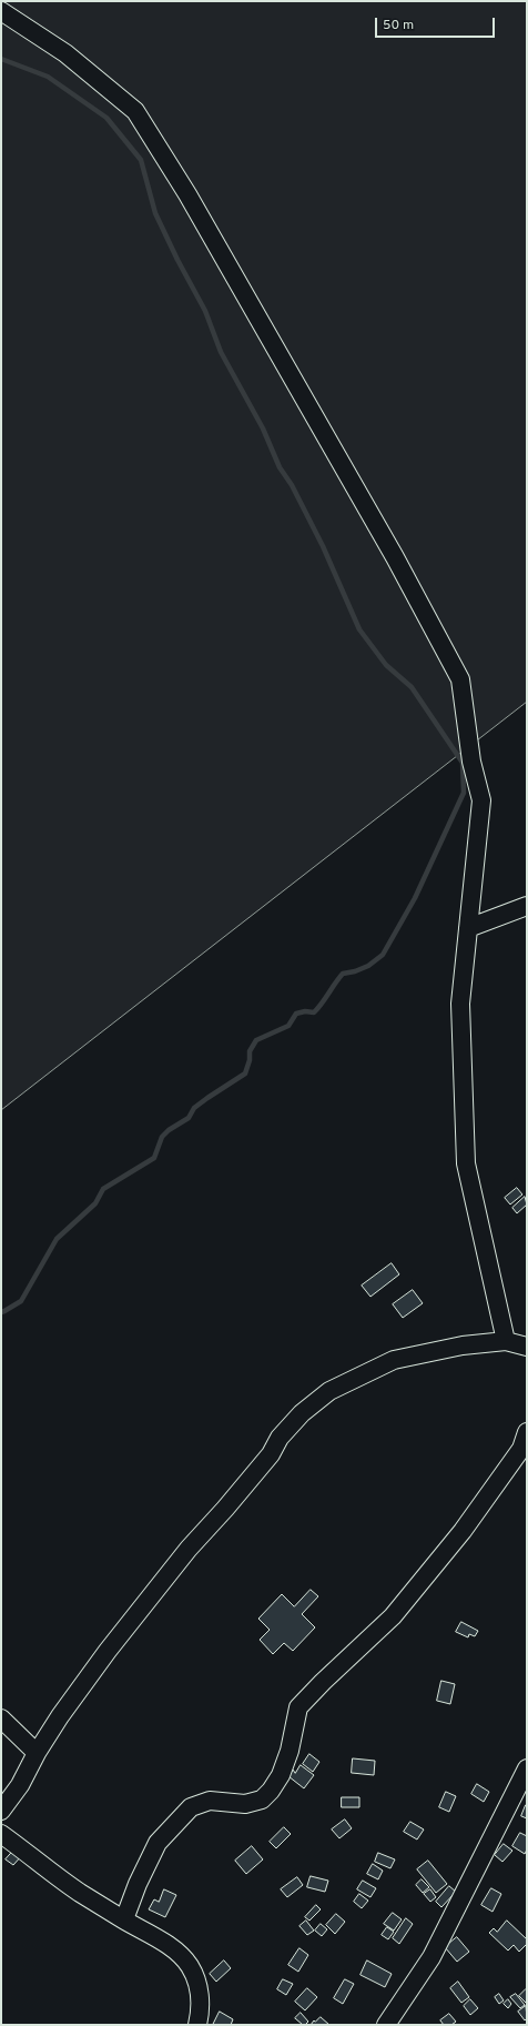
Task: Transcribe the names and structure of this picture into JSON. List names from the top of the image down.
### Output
{
  "scale_bar": "50 m"
}
